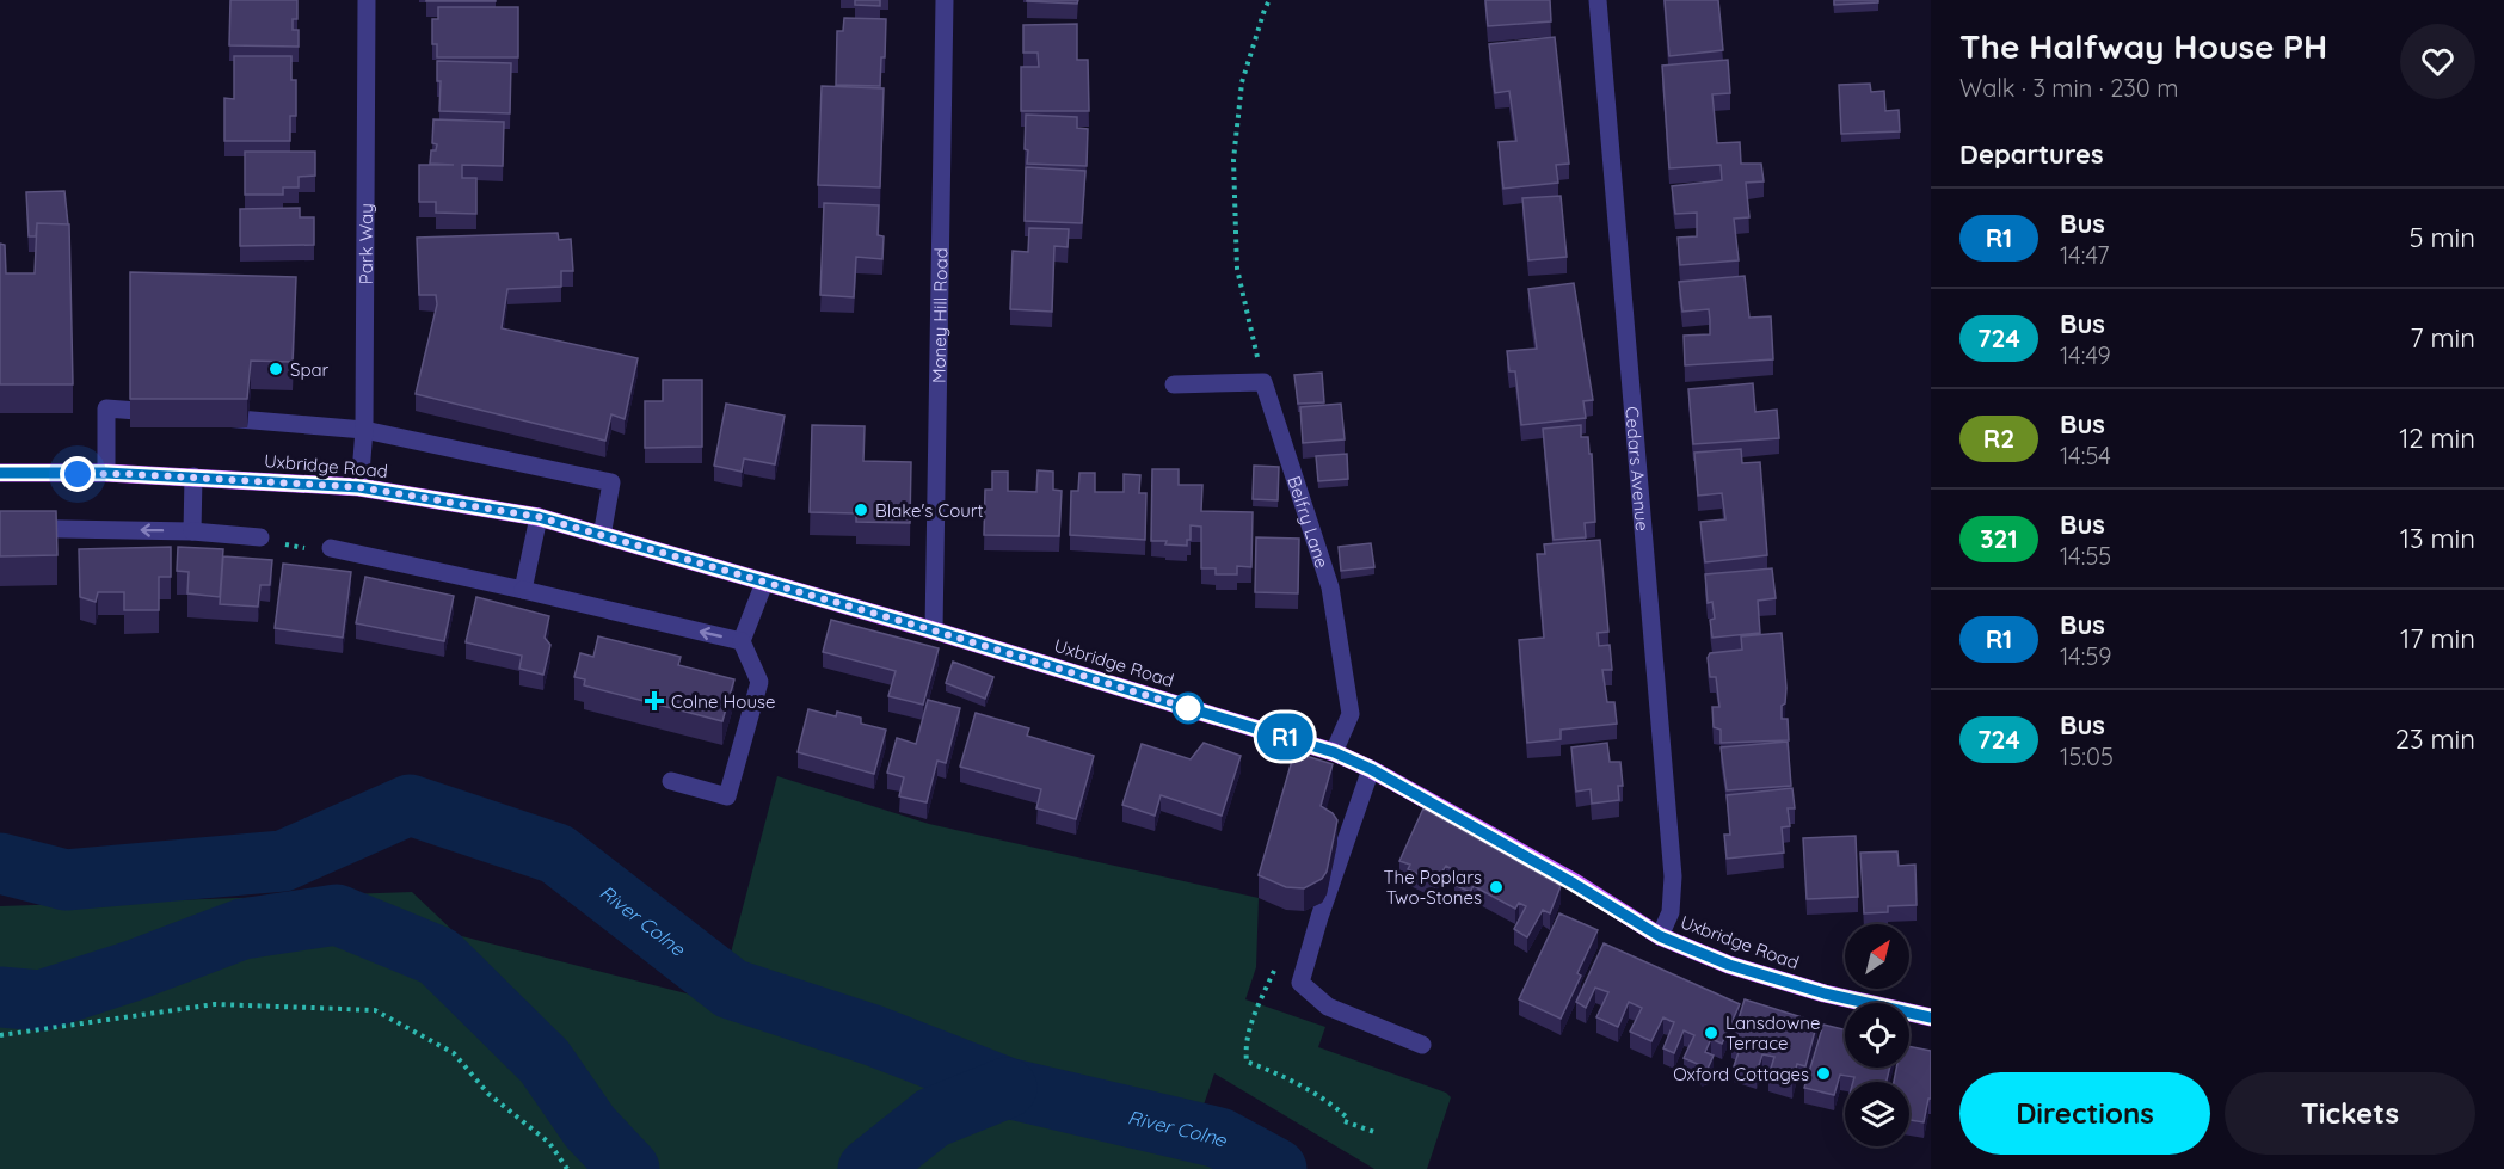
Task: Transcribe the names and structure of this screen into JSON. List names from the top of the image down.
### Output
{
  "streets": {
    "main road": ["Uxbridge Road"],
    "street": [
      "Park Way",
      "Money Hill Road",
      "Cedars Avenue",
      "Belfry Lane"
    ]
  },
  "crossings": [
    ["Park Way", "Uxbridge Road"],
    ["Money Hill Road", "Uxbridge Road"],
    ["Uxbridge Road", "Cedars Avenue"],
    ["Uxbridge Road", "Belfry Lane"]
  ],
  "water": ["River Colne"],
  "places": {
    "other": [
      "Spar",
      "Blake's Court",
      "The Poplars Two-Stones",
      "Lansdowne Terrace",
      "Oxford Cottages"
    ],
    "health": ["Colne House"]
  },
  "lines": ["bus line R1"],
  "north": "top right",
  "page": {
    "on_map": "R1",
    "heading": [
      ["The Halfway House PH", "Walk · 3 min · 230 m"],
      "Departures"
    ],
    "list": [
      {
        "mark": "R1",
        "name": "Bus",
        "note": "14:47",
        "value": "5 min"
      },
      {
        "mark": "724",
        "name": "Bus",
        "note": "14:49",
        "value": "7 min"
      },
      {
        "mark": "R2",
        "name": "Bus",
        "note": "14:54",
        "value": "12 min"
      },
      {
        "mark": "321",
        "name": "Bus",
        "note": "14:55",
        "value": "13 min"
      },
      {
        "mark": "R1",
        "name": "Bus",
        "note": "14:59",
        "value": "17 min"
      },
      {
        "mark": "724",
        "name": "Bus",
        "note": "15:05",
        "value": "23 min"
      }
    ],
    "buttons": ["Directions", "Tickets"]
  }
}
